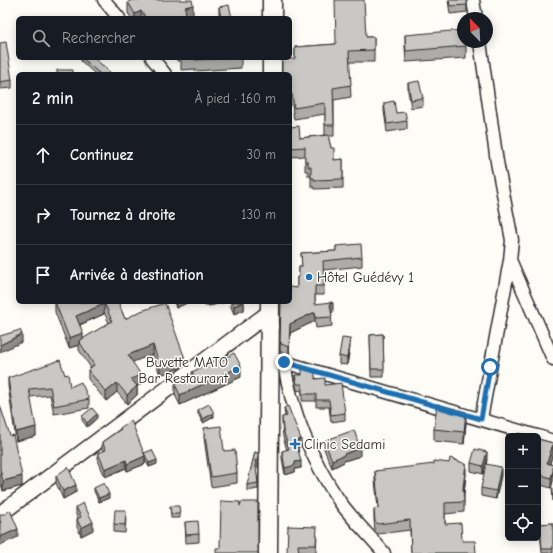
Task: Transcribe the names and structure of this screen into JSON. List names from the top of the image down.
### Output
{
  "places": {
    "other": ["Hôtel Guédévy 1", "Buvette MATO Bar Restaurant"],
    "health": ["Clinic Sedami"]
  },
  "north": "top left",
  "page": {
    "search": "Rechercher",
    "heading": ["2 min", "À pied · 160 m"],
    "list": [
      ["Continuez", "30 m"],
      ["Tournez à droite", "130 m"],
      "Arrivée à destination"
    ],
    "map_buttons": ["+", "−"]
  }
}
